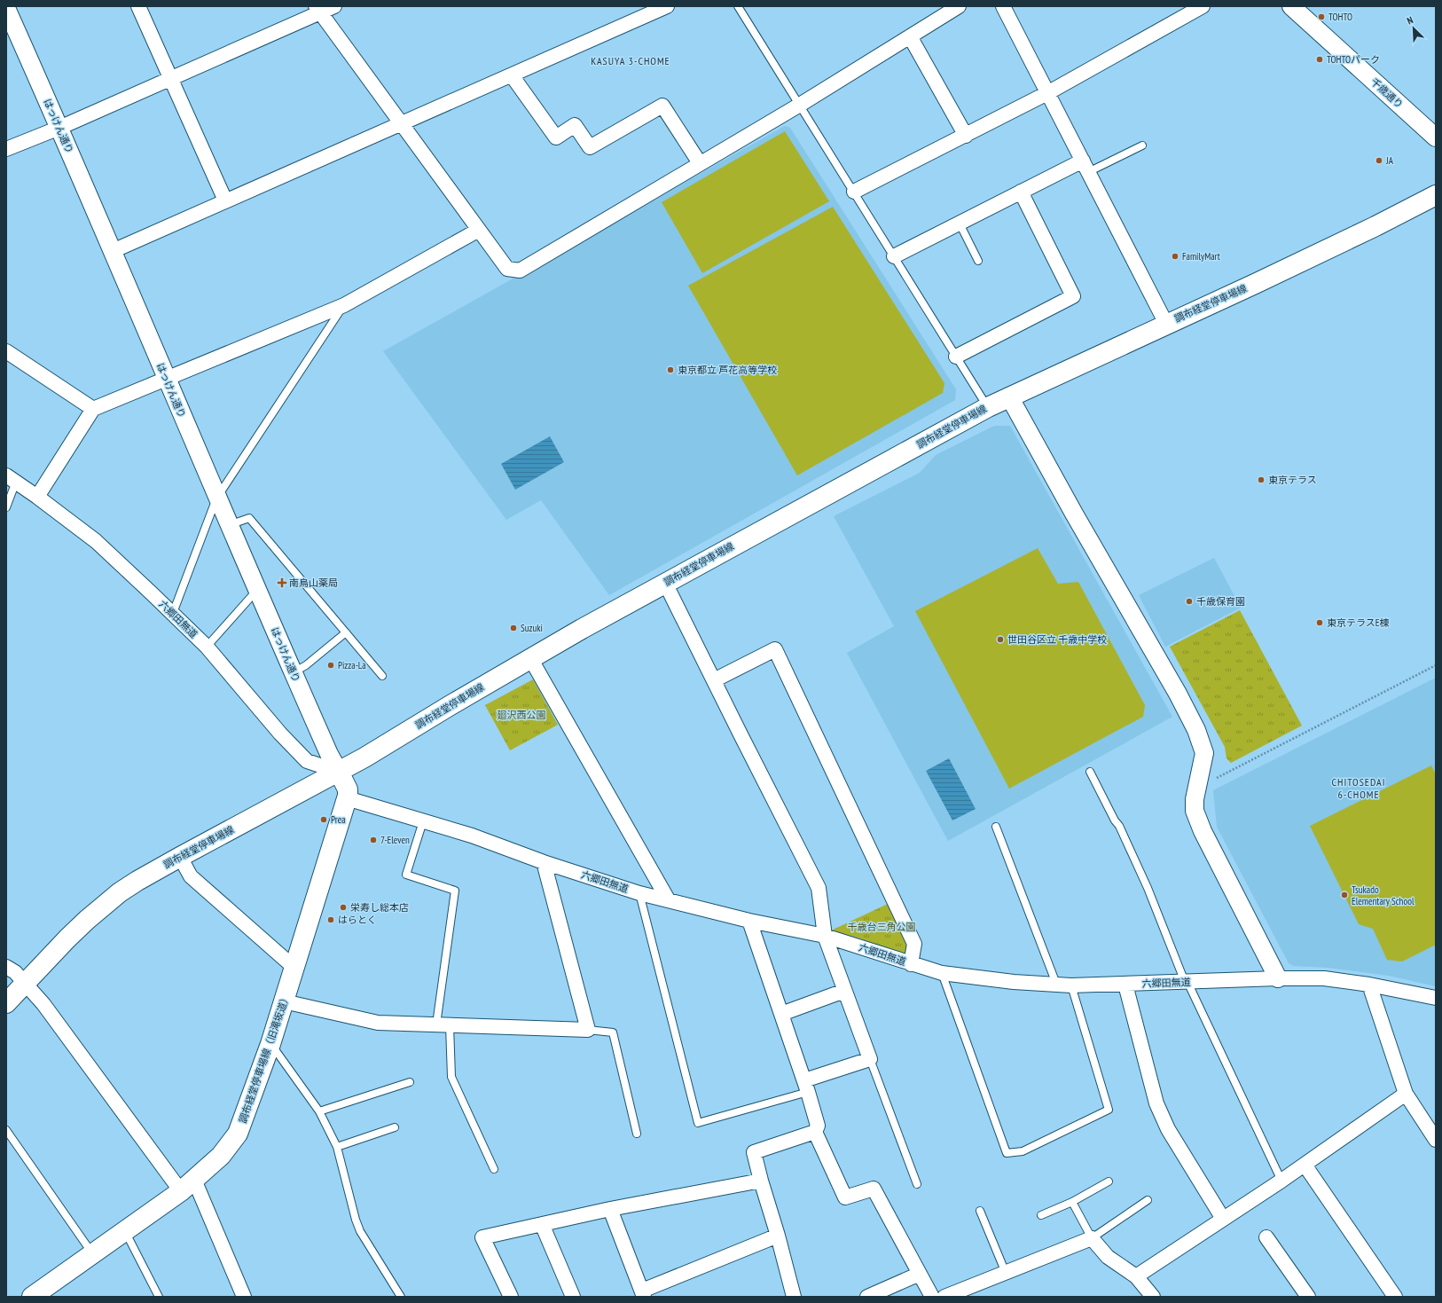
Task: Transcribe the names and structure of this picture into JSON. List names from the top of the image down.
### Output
{
  "streets": {
    "main road": ["調布経堂停車場線", "調布経堂停車場線（旧滝坂道）"],
    "street": ["千歳通り", "はっけん通り", "六郷田無道"]
  },
  "crossings": [
    ["はっけん通り", "調布経堂停車場線"],
    ["はっけん通り", "六郷田無道"],
    ["はっけん通り", "調布経堂停車場線（旧滝坂道）"],
    ["調布経堂停車場線", "六郷田無道"],
    ["調布経堂停車場線", "調布経堂停車場線（旧滝坂道）"],
    ["六郷田無道", "調布経堂停車場線（旧滝坂道）"]
  ],
  "districts": ["KASUYA 3-CHOME", "CHITOSEDAI 6-CHOME"],
  "parks": ["廻沢西公園", "千歳台三角公園"],
  "places": {
    "other": [
      "TOHTO",
      "TOHTOパーク",
      "JA",
      "FamilyMart",
      "東京都立 芦花高等学校",
      "東京テラス",
      "千歳保育園",
      "東京テラスE棟",
      "Suzuki",
      "世田谷区立 千歳中学校",
      "Pizza-La",
      "Prea",
      "7-Eleven",
      "Tsukado Elementary School",
      "栄寿し総本店",
      "はらとく"
    ],
    "health": ["南烏山薬局"]
  },
  "north": "top left"
}
